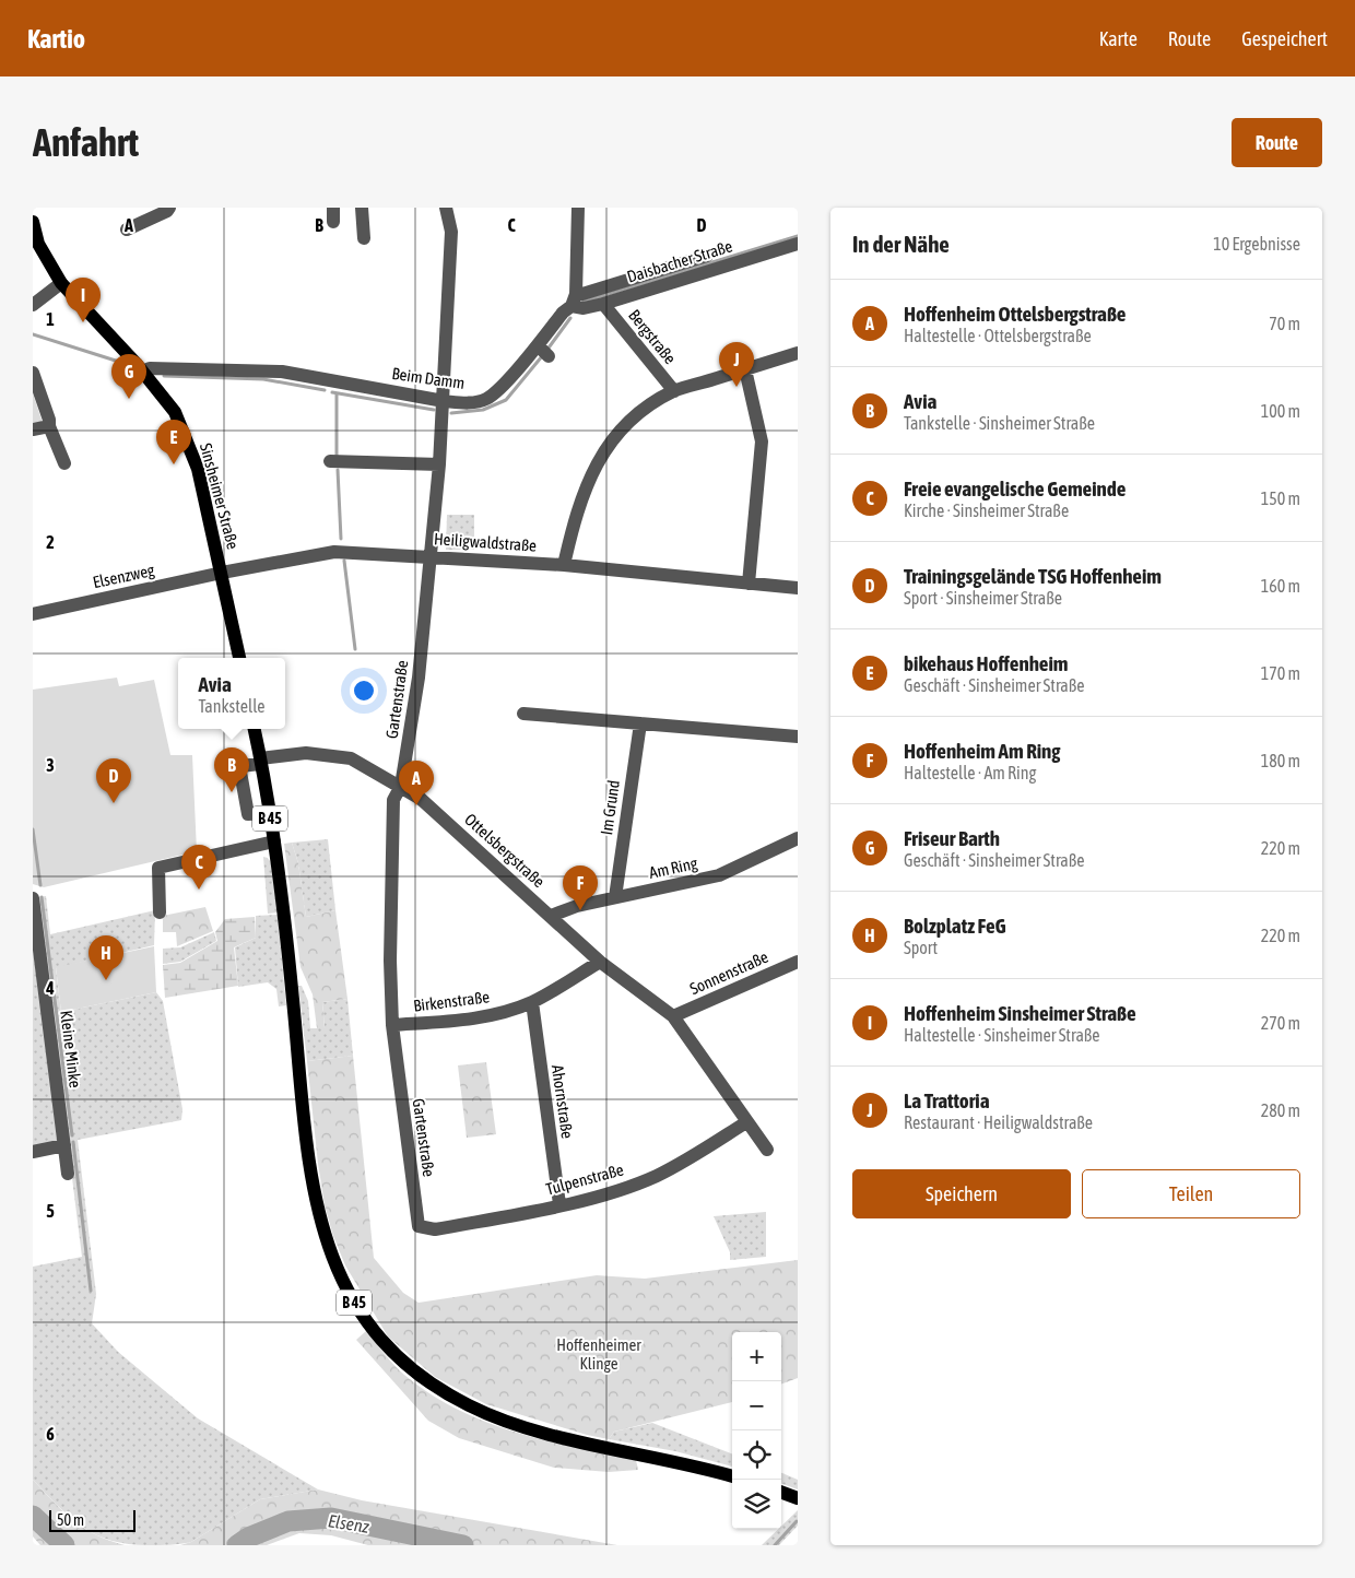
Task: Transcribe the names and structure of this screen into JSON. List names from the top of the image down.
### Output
{
  "streets": {
    "main road": ["Sinsheimer Straße", "B 45"],
    "street": [
      "Daisbacher Straße",
      "Bergstraße",
      "Beim Damm",
      "Heiligwaldstraße",
      "Elsenzweg",
      "Gartenstraße",
      "Im Grund",
      "Ottelsbergstraße",
      "Am Ring",
      "Sonnenstraße",
      "Birkenstraße",
      "Kleine Minke",
      "Ahornstraße",
      "Tulpenstraße"
    ]
  },
  "crossings": [
    ["Daisbacher Straße", "Bergstraße"],
    ["Daisbacher Straße", "Beim Damm"],
    ["Beim Damm", "Sinsheimer Straße"],
    ["Beim Damm", "Gartenstraße"],
    ["Sinsheimer Straße", "Heiligwaldstraße"],
    ["Sinsheimer Straße", "Elsenzweg"],
    ["Heiligwaldstraße", "Elsenzweg"],
    ["Heiligwaldstraße", "Gartenstraße"],
    ["Gartenstraße", "Ottelsbergstraße"],
    ["Gartenstraße", "Birkenstraße"],
    ["Gartenstraße", "Tulpenstraße"],
    ["Im Grund", "Am Ring"],
    ["B 45", "Ottelsbergstraße"],
    ["Ottelsbergstraße", "Am Ring"],
    ["Ottelsbergstraße", "Sonnenstraße"],
    ["Ottelsbergstraße", "Birkenstraße"],
    ["Ottelsbergstraße", "Tulpenstraße"],
    ["Birkenstraße", "Ahornstraße"],
    ["Ahornstraße", "Tulpenstraße"]
  ],
  "water": ["Elsenz"],
  "parks": ["Hoffenheimer Klinge"],
  "scale_bar": "50 m",
  "page": {
    "header": "Kartio",
    "nav": ["Karte", "Route", "Gespeichert"],
    "buttons": [
      "Route",
      ["Speichern", "Teilen"]
    ],
    "title": "Anfahrt",
    "heading": ["In der Nähe", "10 Ergebnisse"],
    "pins": [
      "I",
      "J",
      "G",
      "E",
      "B",
      "D",
      "A",
      "C",
      "F",
      "H"
    ],
    "list": [
      {
        "mark": "A",
        "name": "Hoffenheim Ottelsbergstraße",
        "note": "Haltestelle · Ottelsbergstraße",
        "value": "70 m"
      },
      {
        "mark": "B",
        "name": "Avia",
        "note": "Tankstelle · Sinsheimer Straße",
        "value": "100 m"
      },
      {
        "mark": "C",
        "name": "Freie evangelische Gemeinde",
        "note": "Kirche · Sinsheimer Straße",
        "value": "150 m"
      },
      {
        "mark": "D",
        "name": "Trainingsgelände TSG Hoffenheim",
        "note": "Sport · Sinsheimer Straße",
        "value": "160 m"
      },
      {
        "mark": "E",
        "name": "bikehaus Hoffenheim",
        "note": "Geschäft · Sinsheimer Straße",
        "value": "170 m"
      },
      {
        "mark": "F",
        "name": "Hoffenheim Am Ring",
        "note": "Haltestelle · Am Ring",
        "value": "180 m"
      },
      {
        "mark": "G",
        "name": "Friseur Barth",
        "note": "Geschäft · Sinsheimer Straße",
        "value": "220 m"
      },
      {
        "mark": "H",
        "name": "Bolzplatz FeG",
        "note": "Sport",
        "value": "220 m"
      },
      {
        "mark": "I",
        "name": "Hoffenheim Sinsheimer Straße",
        "note": "Haltestelle · Sinsheimer Straße",
        "value": "270 m"
      },
      {
        "mark": "J",
        "name": "La Trattoria",
        "note": "Restaurant · Heiligwaldstraße",
        "value": "280 m"
      }
    ],
    "popup": ["Avia", "Tankstelle"],
    "map_buttons": ["+", "−"],
    "scale": "50 m"
  },
  "grid": {
    "columns": [
      "A",
      "B",
      "C",
      "D"
    ],
    "rows": [
      "1",
      "2",
      "3",
      "4",
      "5",
      "6"
    ]
  }
}
